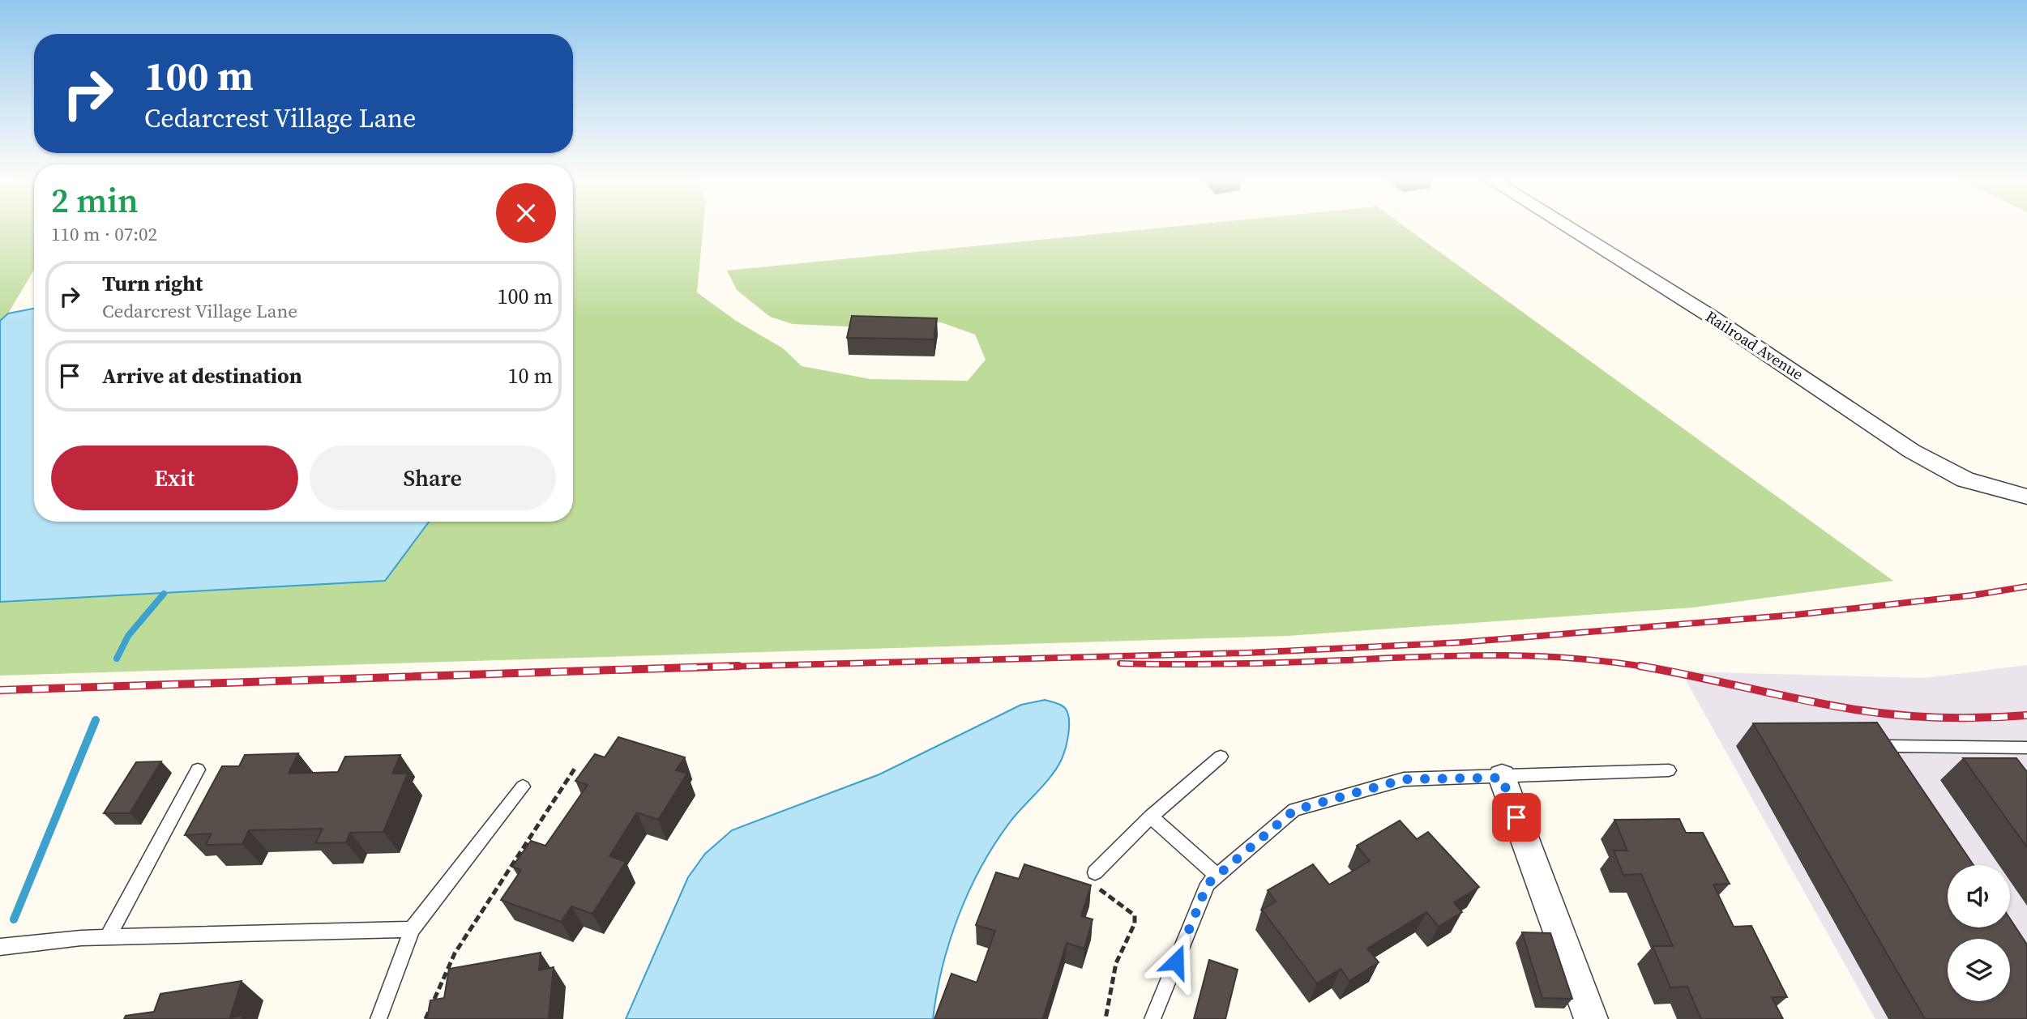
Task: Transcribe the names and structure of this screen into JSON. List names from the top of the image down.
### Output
{
  "streets": {
    "street": ["Railroad Avenue"]
  },
  "page": {
    "turn": ["100 m", "Cedarcrest Village Lane"],
    "heading": ["2 min", "110 m · 07:02"],
    "list": [
      {
        "name": "Turn right",
        "note": "Cedarcrest Village Lane",
        "value": "100 m"
      },
      {
        "name": "Arrive at destination",
        "value": "10 m"
      }
    ],
    "buttons": ["Exit", "Share"]
  }
}
